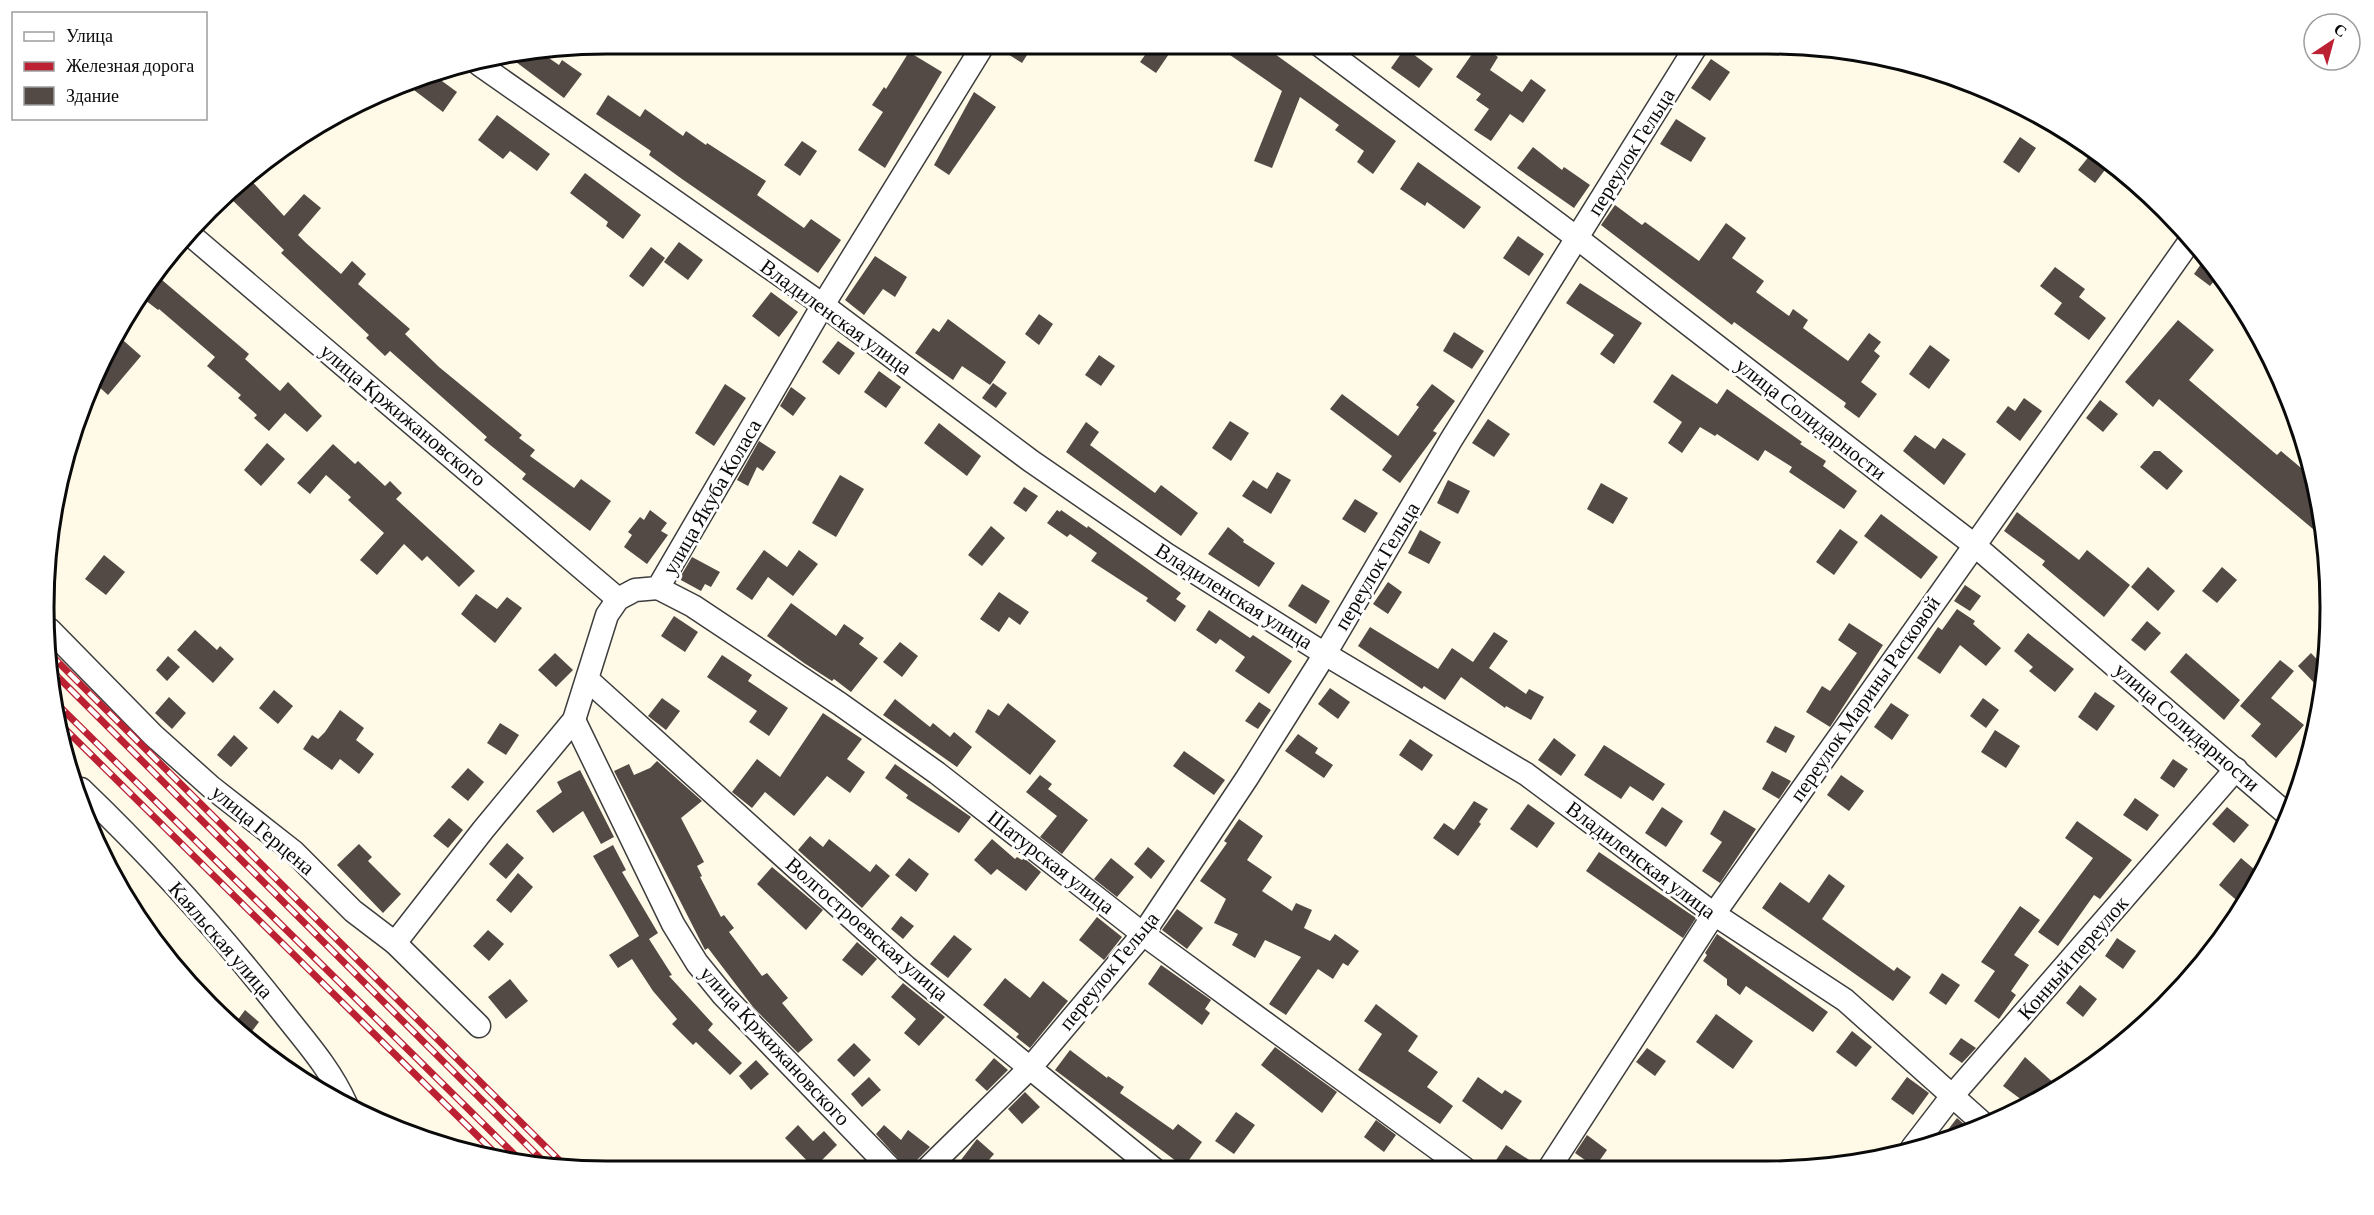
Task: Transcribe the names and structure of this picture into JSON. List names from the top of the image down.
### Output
{
  "streets": {
    "street": [
      "переулок Гельца",
      "Владиленская улица",
      "улица Кржижановского",
      "улица Солидарности",
      "улица Якуба Коласа",
      "переулок Марины Расковой",
      "улица Герцена",
      "Шатурская улица",
      "Волгостроевская улица",
      "Каяльская улица",
      "Конный переулок"
    ]
  },
  "crossings": [
    ["переулок Гельца", "Владиленская улица"],
    ["переулок Гельца", "улица Солидарности"],
    ["переулок Гельца", "Шатурская улица"],
    ["переулок Гельца", "Волгостроевская улица"],
    ["Владиленская улица", "улица Якуба Коласа"],
    ["Владиленская улица", "переулок Марины Расковой"],
    ["Владиленская улица", "Конный переулок"],
    ["улица Кржижановского", "улица Якуба Коласа"],
    ["улица Солидарности", "переулок Марины Расковой"],
    ["улица Солидарности", "Конный переулок"],
    ["улица Якуба Коласа", "Шатурская улица"]
  ],
  "legend": ["Улица", "Железная дорога", "Здание"],
  "north": "top right"
}
